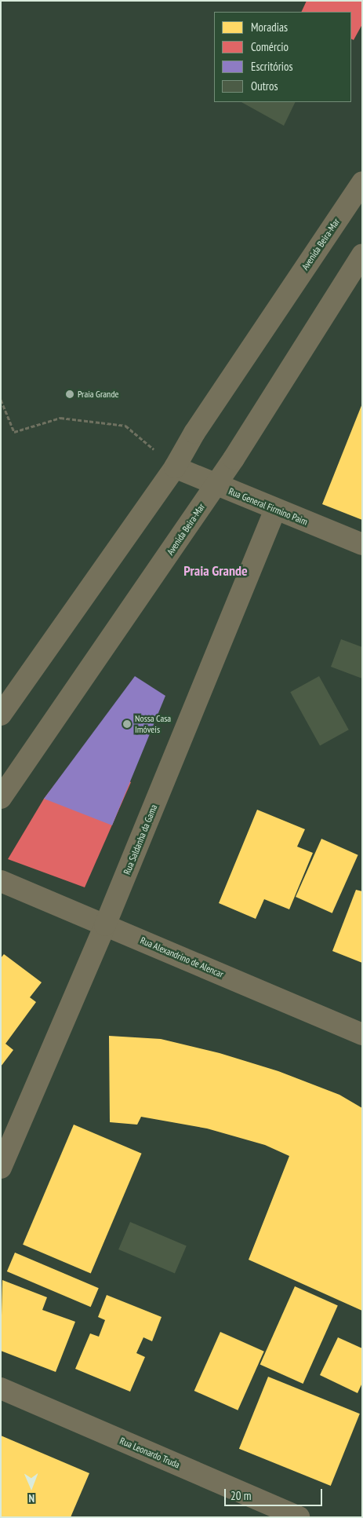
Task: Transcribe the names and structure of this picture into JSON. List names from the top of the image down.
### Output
{
  "streets": {
    "street": [
      "Avenida Beira-Mar",
      "Rua General Firmino Paim",
      "Rua Saldanha da Gama",
      "Rua Alexandrino de Alencar",
      "Rua Leonardo Truda"
    ]
  },
  "crossings": [
    ["Avenida Beira-Mar", "Rua General Firmino Paim"],
    ["Rua General Firmino Paim", "Rua Saldanha da Gama"],
    ["Rua Saldanha da Gama", "Rua Alexandrino de Alencar"]
  ],
  "districts": ["Praia Grande"],
  "places": ["Praia Grande", "Nossa Casa Imóveis"],
  "legend": [
    "Moradias",
    "Comércio",
    "Escritórios",
    "Outros"
  ],
  "scale_bar": "20 m",
  "north": "bottom"
}
